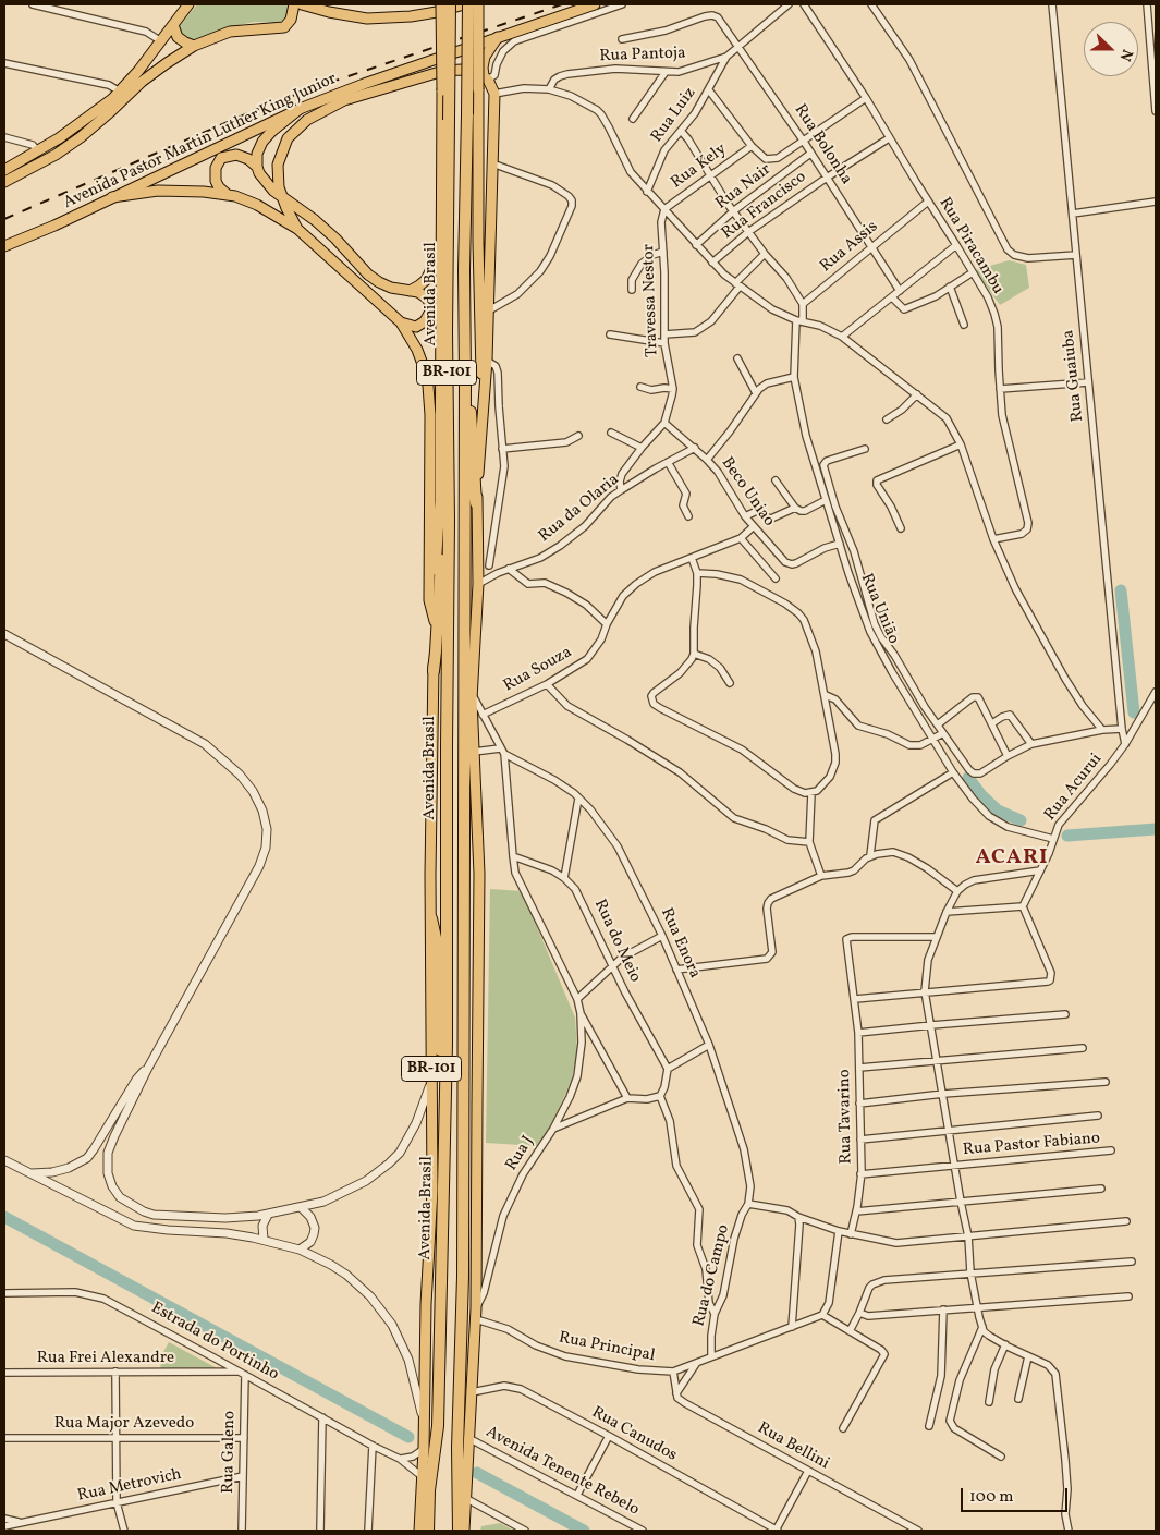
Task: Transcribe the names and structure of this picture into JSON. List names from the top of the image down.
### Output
{
  "streets": {
    "highway": ["Avenida Brasil", "BR-101"],
    "main road": ["Avenida Pastor Martin Luther King Junior"],
    "street": [
      "Rua Pantoja",
      "Rua Luiz",
      "Rua Bolonha",
      "Rua Kely",
      "Rua Nair",
      "Rua Francisco",
      "Rua Piracambu",
      "Rua Assis",
      "Travessa Nestor",
      "Rua Guaiuba",
      "Beco Uniao",
      "Rua da Olaria",
      "Rua União",
      "Rua Souza",
      "Rua Acurui",
      "Rua do Meio",
      "Rua Enora",
      "Rua Tavarino",
      "Rua Pastor Fabiano",
      "Rua J",
      "Rua do Campo",
      "Estrada do Portinho",
      "Rua Principal",
      "Rua Frei Alexandre",
      "Rua Major Azevedo",
      "Rua Canudos",
      "Rua Bellini",
      "Rua Galeno",
      "Avenida Tenente Rebelo",
      "Rua Metrovich"
    ]
  },
  "crossings": [
    ["Rua Pantoja", "Rua Luiz"],
    ["Rua Pantoja", "Rua Bolonha"],
    ["Rua Bolonha", "Rua Nair"],
    ["Rua Bolonha", "Rua Francisco"],
    ["Rua Bolonha", "Rua Assis"],
    ["Rua Kely", "Travessa Nestor"],
    ["Rua Francisco", "Rua Piracambu"],
    ["Rua Piracambu", "Rua Assis"],
    ["Avenida Brasil", "Estrada do Portinho"],
    ["Travessa Nestor", "Beco Uniao"],
    ["BR-101", "Rua da Olaria"],
    ["BR-101", "Rua J"],
    ["BR-101", "Rua Principal"],
    ["BR-101", "Rua Canudos"],
    ["BR-101", "Avenida Tenente Rebelo"],
    ["Rua Guaiuba", "Rua Acurui"],
    ["Beco Uniao", "Rua da Olaria"],
    ["Beco Uniao", "Rua União"],
    ["Rua União", "Rua Acurui"],
    ["Rua do Meio", "Rua J"],
    ["Rua Enora", "Rua J"],
    ["Rua Enora", "Rua do Campo"],
    ["Rua Tavarino", "Rua Pastor Fabiano"],
    ["Estrada do Portinho", "Rua Frei Alexandre"],
    ["Estrada do Portinho", "Rua Galeno"],
    ["Rua Frei Alexandre", "Rua Galeno"],
    ["Rua Major Azevedo", "Rua Galeno"],
    ["Rua Galeno", "Rua Metrovich"]
  ],
  "districts": ["ACARI"],
  "scale_bar": "100 m",
  "north": "right"
}
